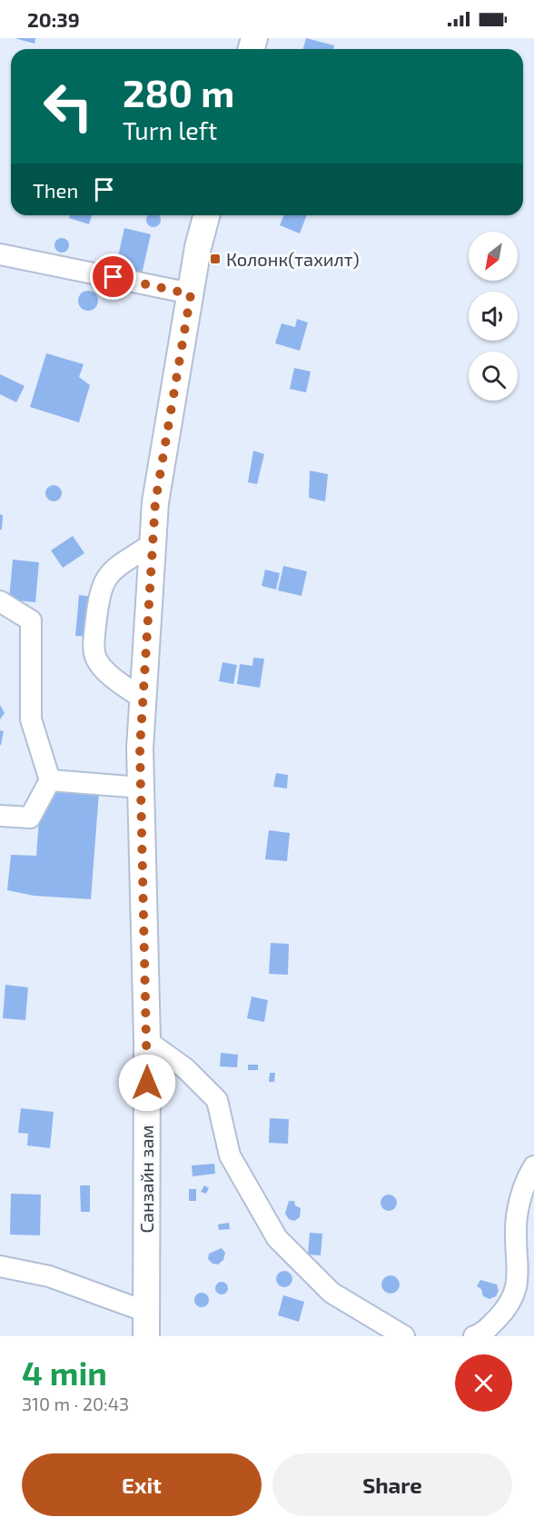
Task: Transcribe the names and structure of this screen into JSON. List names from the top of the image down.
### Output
{
  "streets": {
    "main road": ["Санзайн зам"]
  },
  "places": {
    "transit": ["Колонк(тахилт)"]
  },
  "north": "bottom left",
  "page": {
    "status": "20:39",
    "turn": ["280 m", "Turn left"],
    "then": "Then",
    "heading": ["4 min", "310 m · 20:43"],
    "buttons": ["Exit", "Share"]
  }
}
